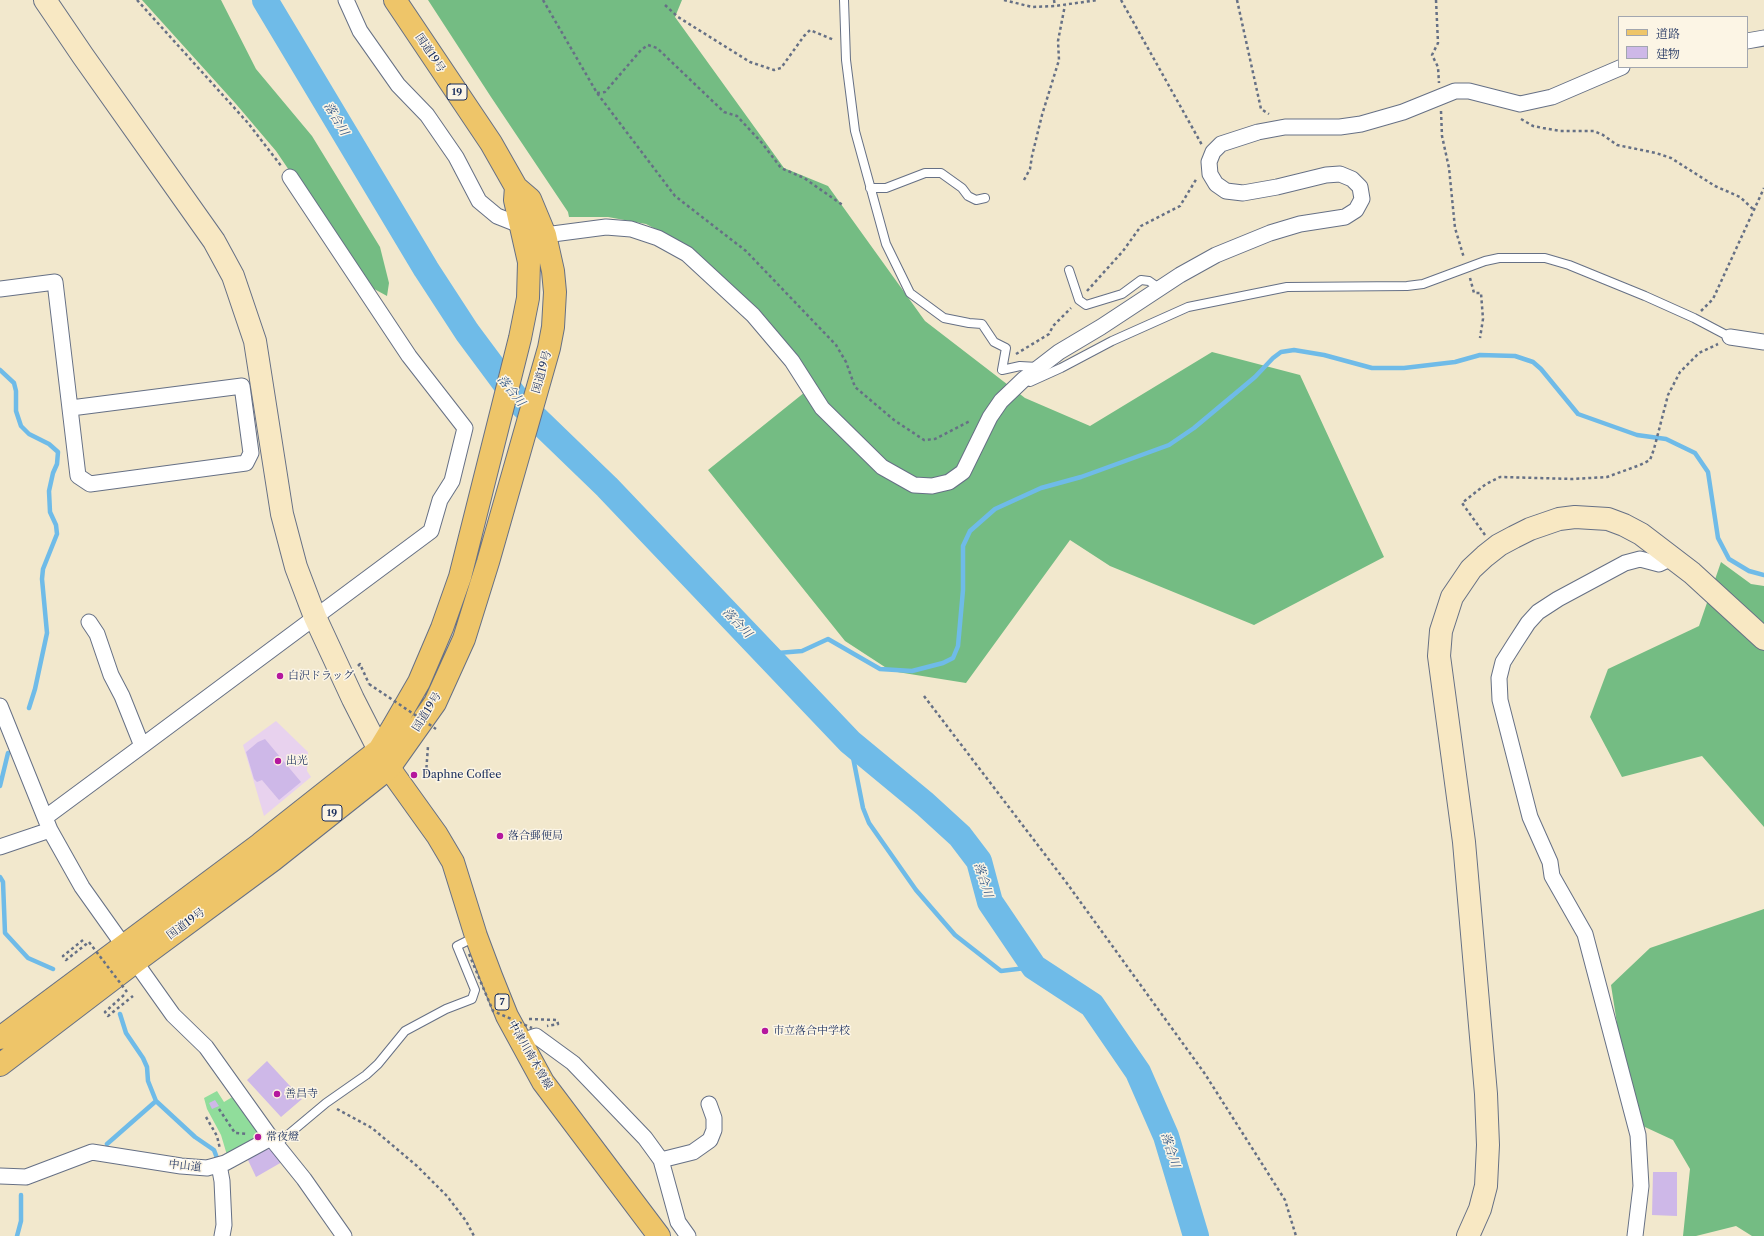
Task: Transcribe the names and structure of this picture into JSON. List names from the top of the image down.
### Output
{
  "streets": {
    "main road": [
      "国道19号",
      "19",
      "7",
      "中津川南木曽線"
    ],
    "street": ["中山道"]
  },
  "crossings": [
    ["国道19号", "中津川南木曽線"]
  ],
  "water": ["落合川"],
  "places": [
    "白沢ドラッグ",
    "出光",
    "Daphne Coffee",
    "落合郵便局",
    "市立落合中学校",
    "善昌寺",
    "常夜燈"
  ],
  "legend": ["道路", "建物"]
}
